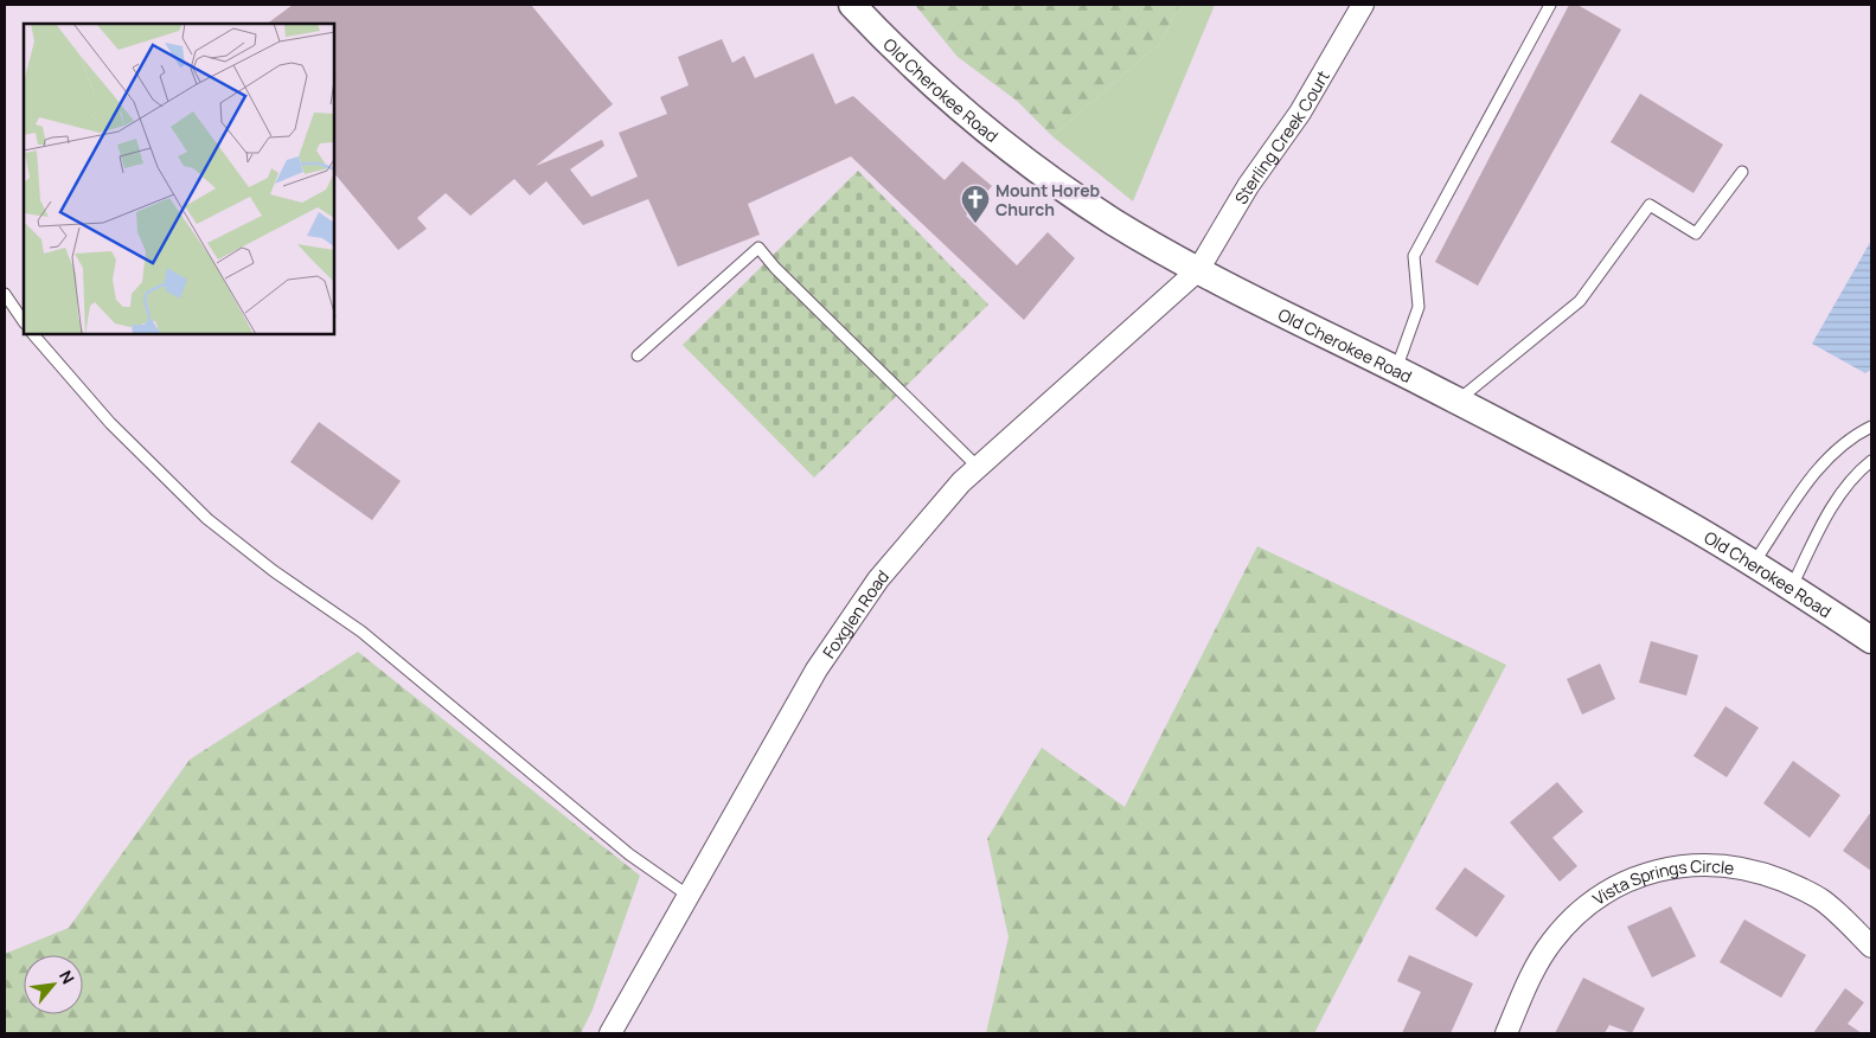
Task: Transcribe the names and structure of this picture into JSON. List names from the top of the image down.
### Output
{
  "streets": {
    "street": [
      "Old Cherokee Road",
      "Sterling Creek Court",
      "Foxglen Road",
      "Vista Springs Circle"
    ]
  },
  "crossings": [
    ["Old Cherokee Road", "Sterling Creek Court"],
    ["Old Cherokee Road", "Foxglen Road"],
    ["Sterling Creek Court", "Foxglen Road"]
  ],
  "places": {
    "church": ["Mount Horeb Church"]
  },
  "north": "top right"
}
